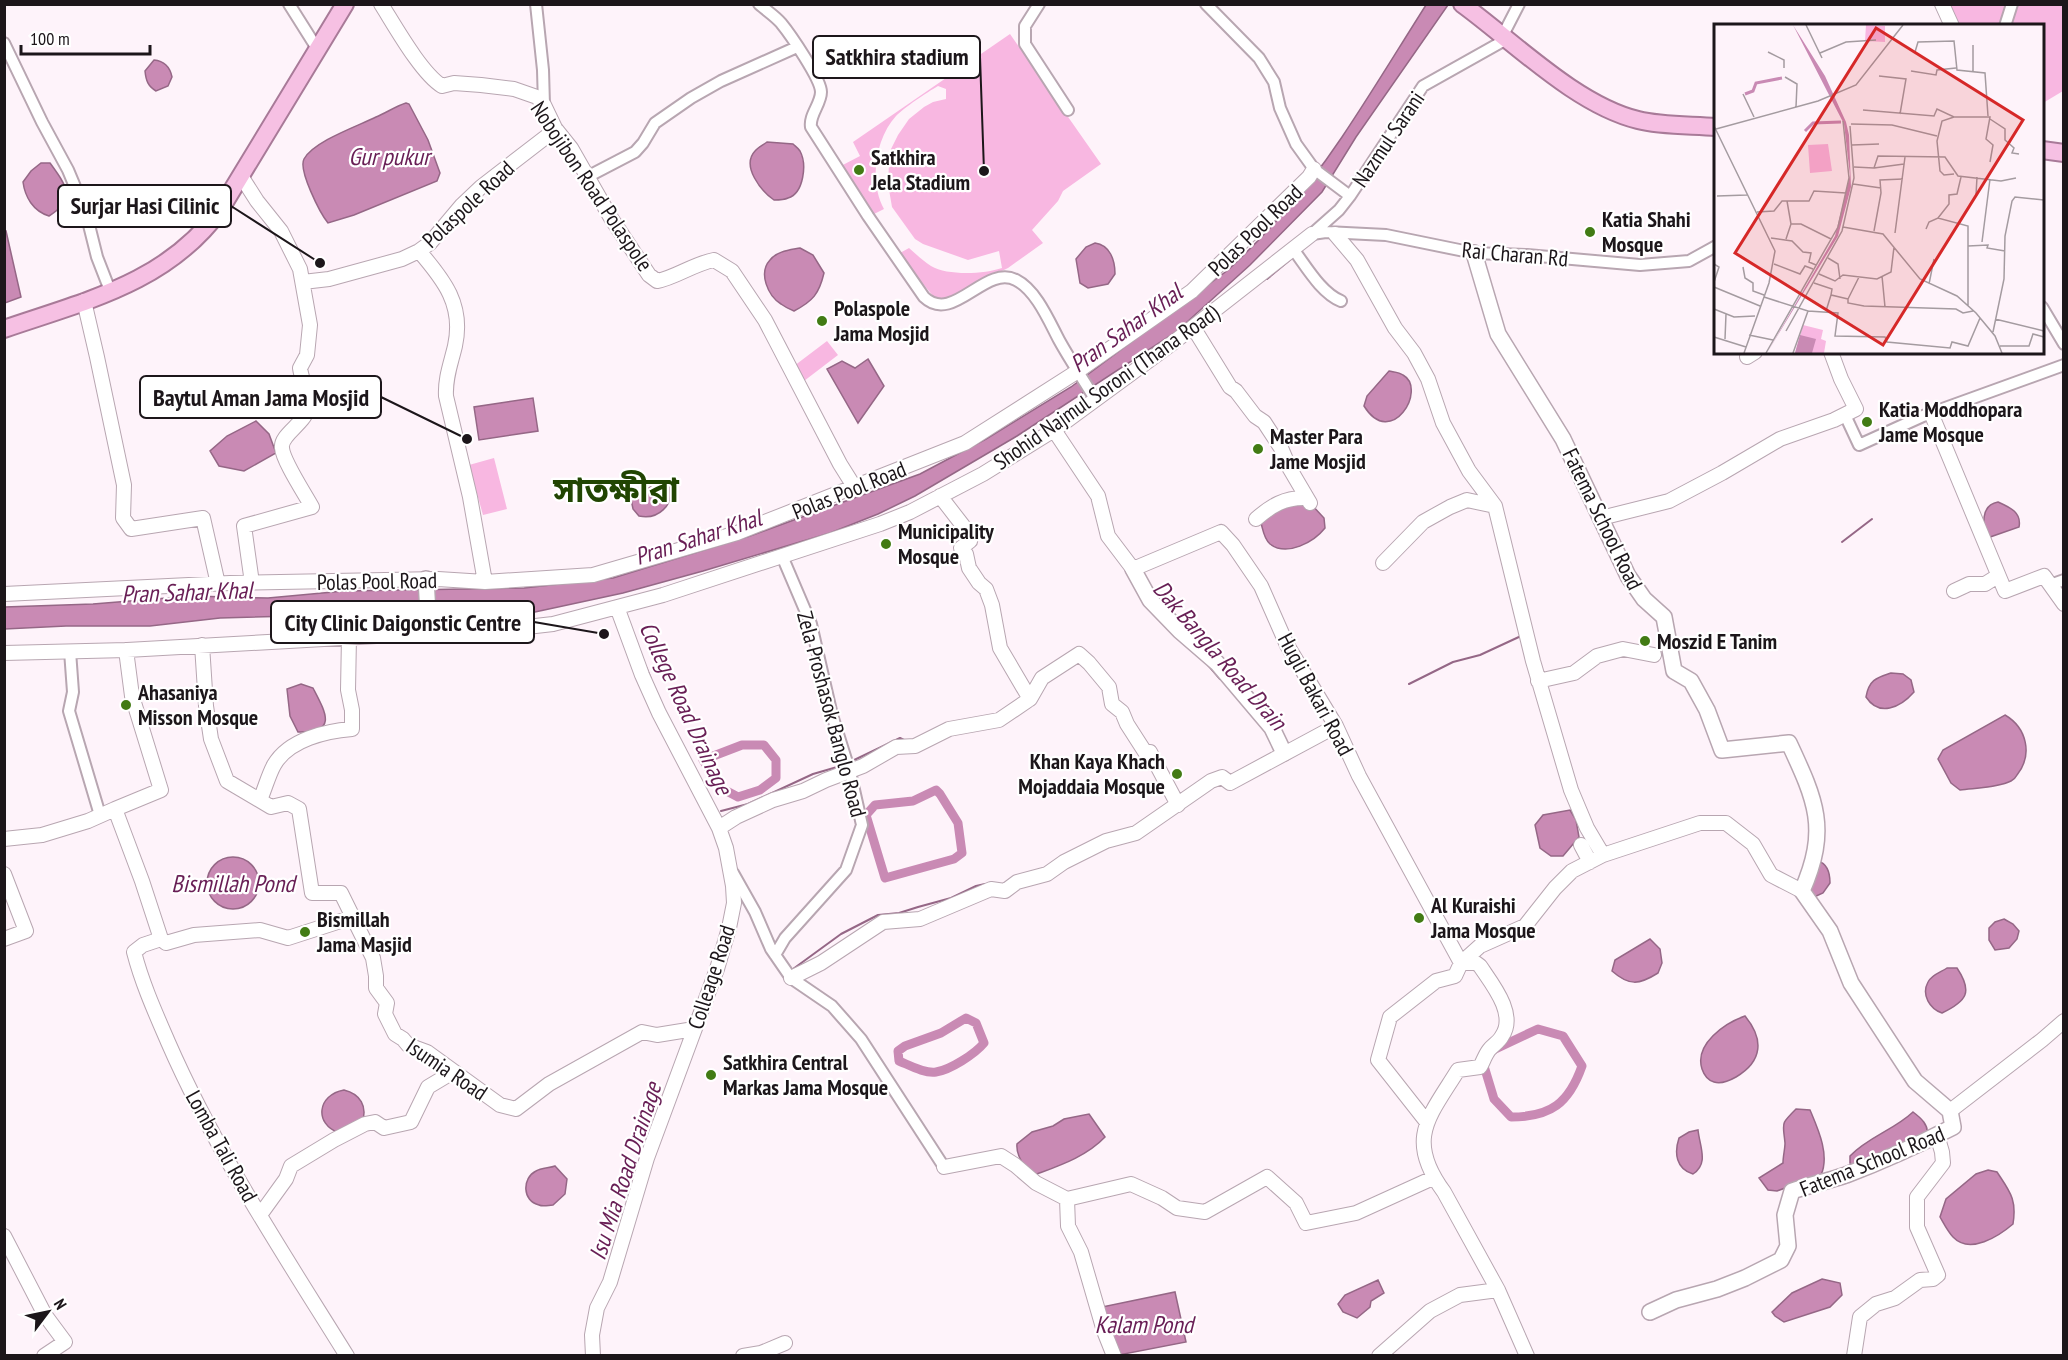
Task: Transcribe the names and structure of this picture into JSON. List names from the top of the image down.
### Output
{
  "streets": {
    "main road": ["Fatema School Road"],
    "street": [
      "Nazmul Sarani",
      "Nobojibon Road Polaspole",
      "Polaspole Road",
      "Polas Pool Road",
      "Rai Charan Rd",
      "Shohid Najmul Soroni (Thana Road)",
      "Hugli Bakari Road",
      "Zela Proshasok Banglo Road",
      "Colleage Road",
      "Isumia Road",
      "Lomba Tali Road"
    ]
  },
  "crossings": [
    ["Nazmul Sarani", "Rai Charan Rd"],
    ["Nazmul Sarani", "Shohid Najmul Soroni (Thana Road)"],
    ["Nobojibon Road Polaspole", "Polaspole Road"],
    ["Nobojibon Road Polaspole", "Polas Pool Road"],
    ["Rai Charan Rd", "Shohid Najmul Soroni (Thana Road)"],
    ["Rai Charan Rd", "Fatema School Road"],
    ["Shohid Najmul Soroni (Thana Road)", "Zela Proshasok Banglo Road"],
    ["Shohid Najmul Soroni (Thana Road)", "Colleage Road"],
    ["Colleage Road", "Isumia Road"]
  ],
  "districts": ["সাতক্ষীরা"],
  "water": [
    "Gur pukur",
    "Pran Sahar Khal",
    "Dak Bangla Road Drain",
    "College Road Drainage",
    "Bismillah Pond",
    "Isu Mia Road Drainage",
    "Kalam Pond"
  ],
  "places": [
    "Satkhira Jela Stadium",
    "Satkhira stadium",
    "Katia Shahi Mosque",
    "Surjar Hasi Cilinic",
    "Polaspole Jama Mosjid",
    "Katia Moddhopara Jame Mosque",
    "Baytul Aman Jama Mosjid",
    "Master Para Jame Mosjid",
    "Municipality Mosque",
    "City Clinic Daigonstic Centre",
    "Moszid E Tanim",
    "Ahasaniya Misson Mosque",
    "Khan Kaya Khach Mojaddaia Mosque",
    "Al Kuraishi Jama Mosque",
    "Bismillah Jama Masjid",
    "Satkhira Central Markas Jama Mosque"
  ],
  "scale_bar": "100 m",
  "north": "top right"
}
